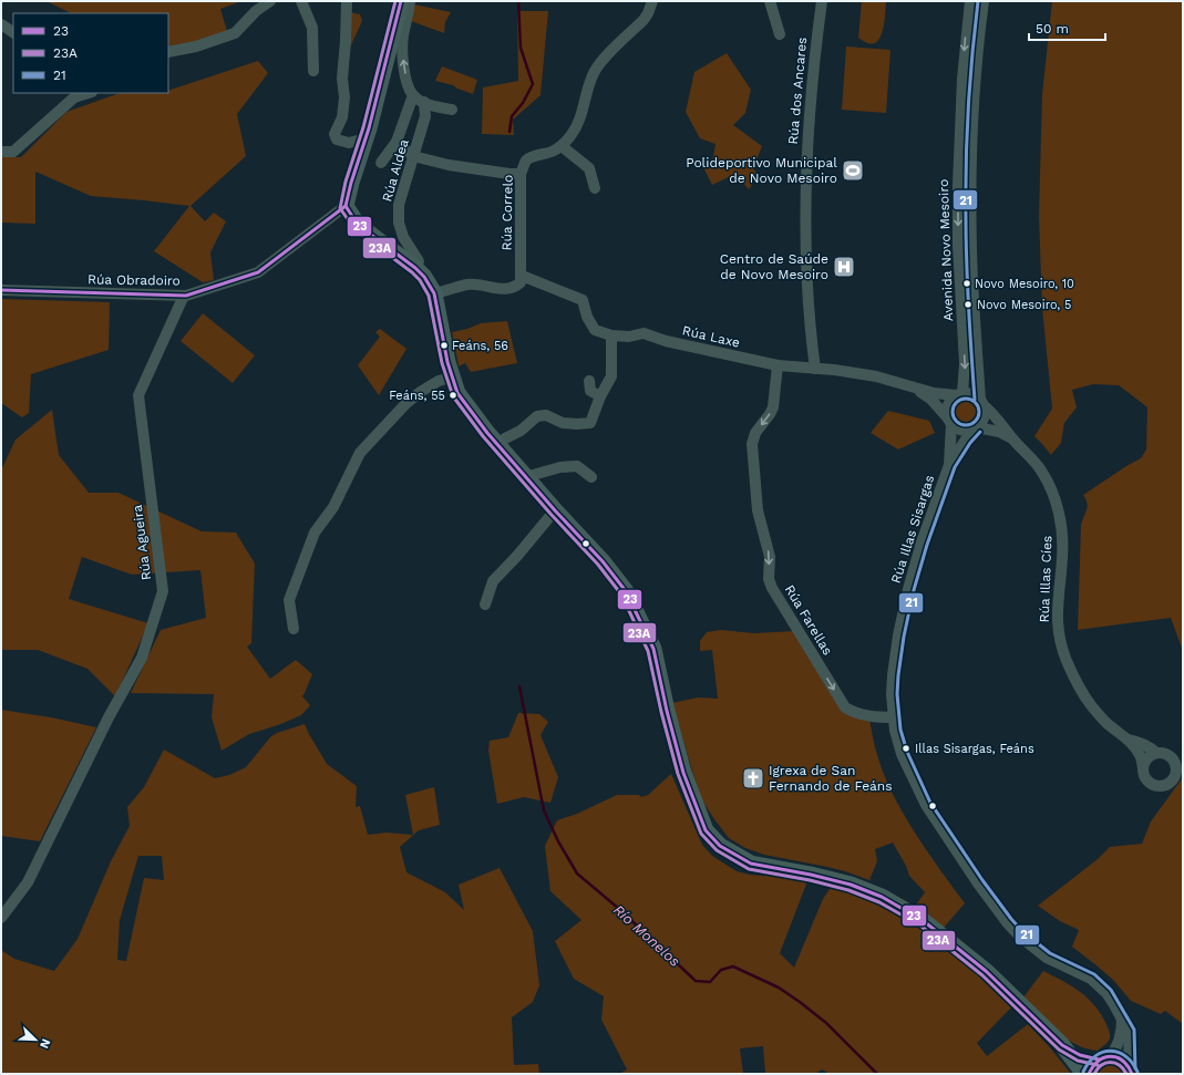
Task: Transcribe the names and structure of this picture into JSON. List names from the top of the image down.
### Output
{
  "streets": {
    "street": [
      "Rúa dos Ancares",
      "Rúa Aldea",
      "Rúa Correlo",
      "Avenida Novo Mesoiro",
      "Rúa Obradoiro",
      "Rúa Laxe",
      "Rúa Illas Sisargas",
      "Rúa Agueira",
      "Rúa Illas Cíes",
      "Rúa Farellas"
    ]
  },
  "crossings": [
    ["Rúa dos Ancares", "Rúa Laxe"],
    ["Rúa Correlo", "Rúa Laxe"],
    ["Avenida Novo Mesoiro", "Rúa Laxe"],
    ["Avenida Novo Mesoiro", "Rúa Illas Sisargas"],
    ["Avenida Novo Mesoiro", "Rúa Illas Cíes"],
    ["Rúa Obradoiro", "Rúa Agueira"],
    ["Rúa Laxe", "Rúa Illas Sisargas"],
    ["Rúa Laxe", "Rúa Illas Cíes"],
    ["Rúa Laxe", "Rúa Farellas"],
    ["Rúa Illas Sisargas", "Rúa Illas Cíes"],
    ["Rúa Illas Sisargas", "Rúa Farellas"]
  ],
  "one_way": ["Rúa Farellas"],
  "water": ["Río Monelos"],
  "places": {
    "sports": ["Polideportivo Municipal de Novo Mesoiro"],
    "hospital": ["Centro de Saúde de Novo Mesoiro"],
    "other": [
      "Novo Mesoiro, 10",
      "Novo Mesoiro, 5",
      "Feáns, 56",
      "Feáns, 55",
      "Illas Sisargas, Feáns"
    ],
    "church": ["Igrexa de San Fernando de Feáns"]
  },
  "lines": ["transit line 23", "transit line 23A", "transit line 21"],
  "legend": ["23", "23A", "21"],
  "scale_bar": "50 m",
  "north": "bottom right"
}
